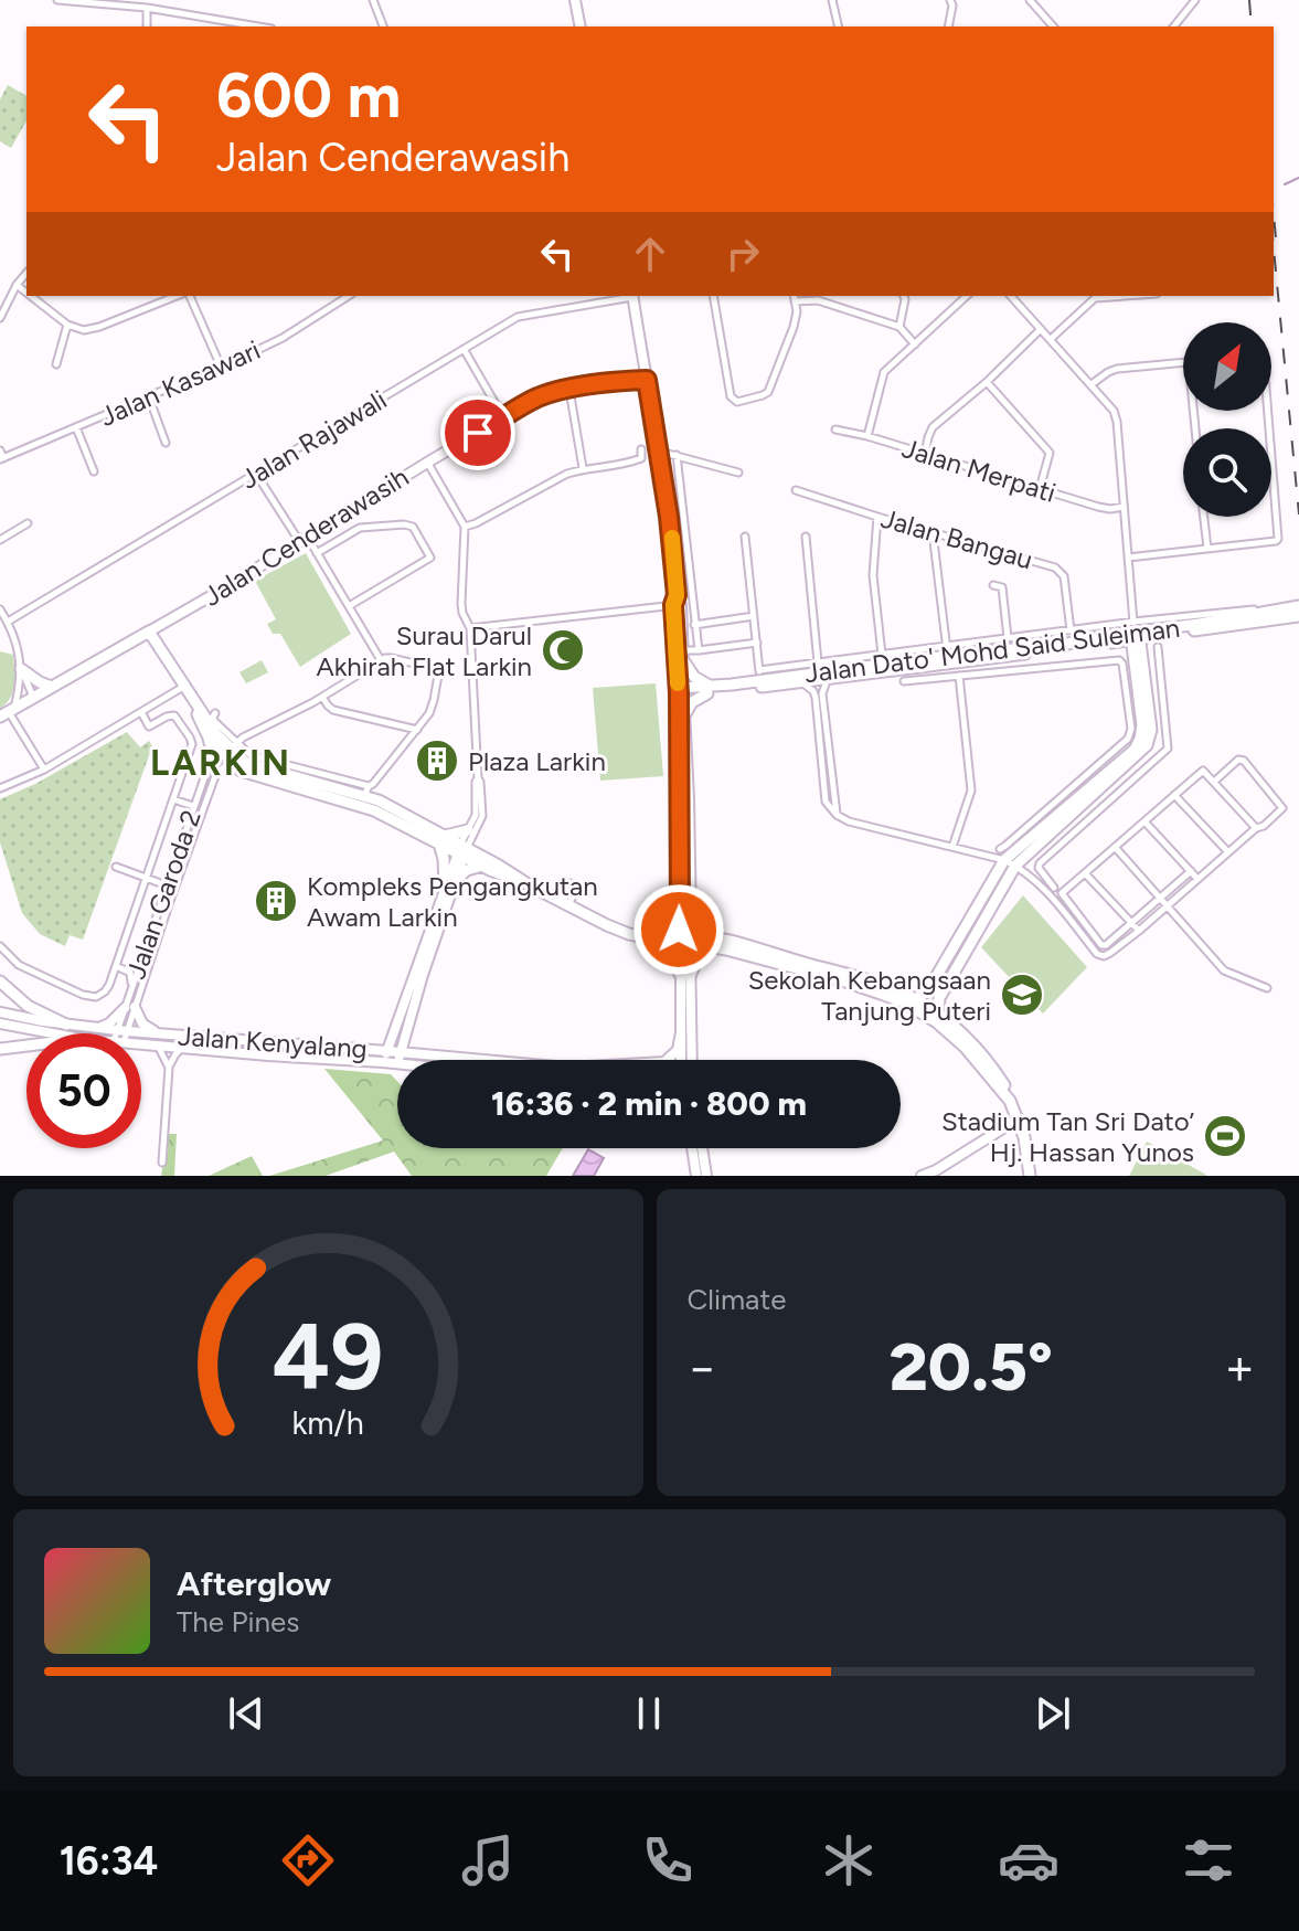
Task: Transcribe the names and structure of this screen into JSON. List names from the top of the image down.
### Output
{
  "streets": {
    "main road": ["Jalan Cenderawasih", "Jalan Dato' Mohd Said Suleiman"],
    "street": [
      "Jalan Kasawari",
      "Jalan Rajawali",
      "Jalan Merpati",
      "Jalan Bangau",
      "Jalan Garoda 2",
      "Jalan Kenyalang"
    ]
  },
  "crossings": [
    ["Jalan Garoda 2", "Jalan Kenyalang"]
  ],
  "districts": ["LARKIN"],
  "places": {
    "mosque": ["Surau Darul Akhirah Flat Larkin"],
    "building": ["Plaza Larkin", "Kompleks Pengangkutan Awam Larkin"],
    "school or university": ["Sekolah Kebangsaan Tanjung Puteri"],
    "sports": ["Stadium Tan Sri Dato’ Hj. Hassan Yunos"]
  },
  "north": "top right",
  "page": {
    "turn": ["600 m", "Jalan Cenderawasih"],
    "limit": "50",
    "trip": "16:36 · 2 min · 800 m",
    "tile": "Climate",
    "heat": ["−", "20.5°", "+"],
    "song": ["Afterglow", "The Pines"],
    "tabs": "16:34",
    "gauge": ["49", "km/h"]
  }
}
